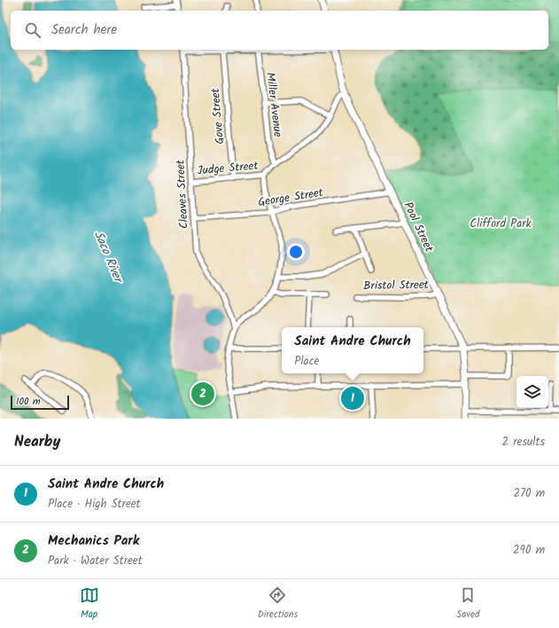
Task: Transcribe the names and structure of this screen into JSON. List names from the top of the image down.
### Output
{
  "streets": {
    "main road": ["Pool Street"],
    "street": [
      "Miller Avenue",
      "Gove Street",
      "Judge Street",
      "Cleaves Street",
      "George Street",
      "Bristol Street"
    ]
  },
  "crossings": [
    ["Gove Street", "Judge Street"],
    ["Judge Street", "Cleaves Street"],
    ["Cleaves Street", "George Street"],
    ["George Street", "Pool Street"],
    ["Pool Street", "Bristol Street"]
  ],
  "water": ["Saco River"],
  "parks": ["Clifford Park"],
  "scale_bar": "100 m",
  "page": {
    "search": "Search here",
    "popup": ["Saint Andre Church", "Place"],
    "pins": ["2", "1"],
    "scale": "100 m",
    "heading": ["Nearby", "2 results"],
    "list": [
      {
        "mark": "1",
        "name": "Saint Andre Church",
        "note": "Place · High Street",
        "value": "270 m"
      },
      {
        "mark": "2",
        "name": "Mechanics Park",
        "note": "Park · Water Street",
        "value": "290 m"
      }
    ],
    "nav": ["Map", "Directions", "Saved"]
  }
}
